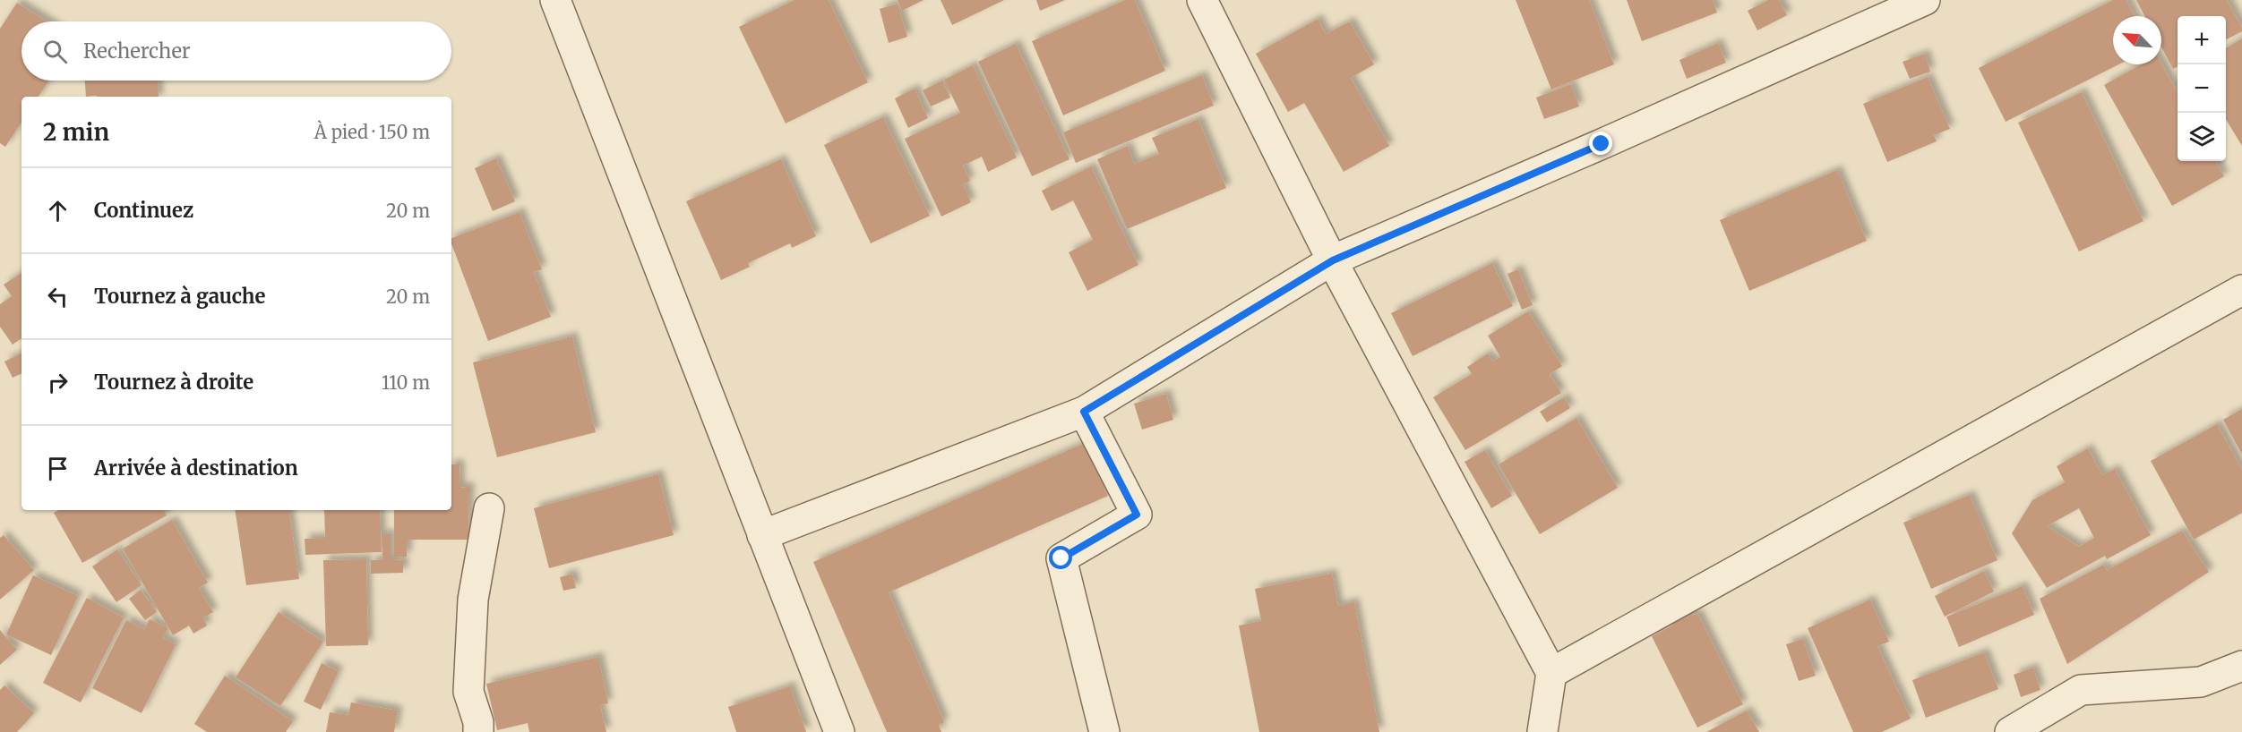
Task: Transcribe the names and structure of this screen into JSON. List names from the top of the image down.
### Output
{
  "north": "top left",
  "page": {
    "map_buttons": ["+", "−"],
    "search": "Rechercher",
    "heading": ["2 min", "À pied · 150 m"],
    "list": [
      ["Continuez", "20 m"],
      ["Tournez à gauche", "20 m"],
      ["Tournez à droite", "110 m"],
      "Arrivée à destination"
    ]
  }
}
